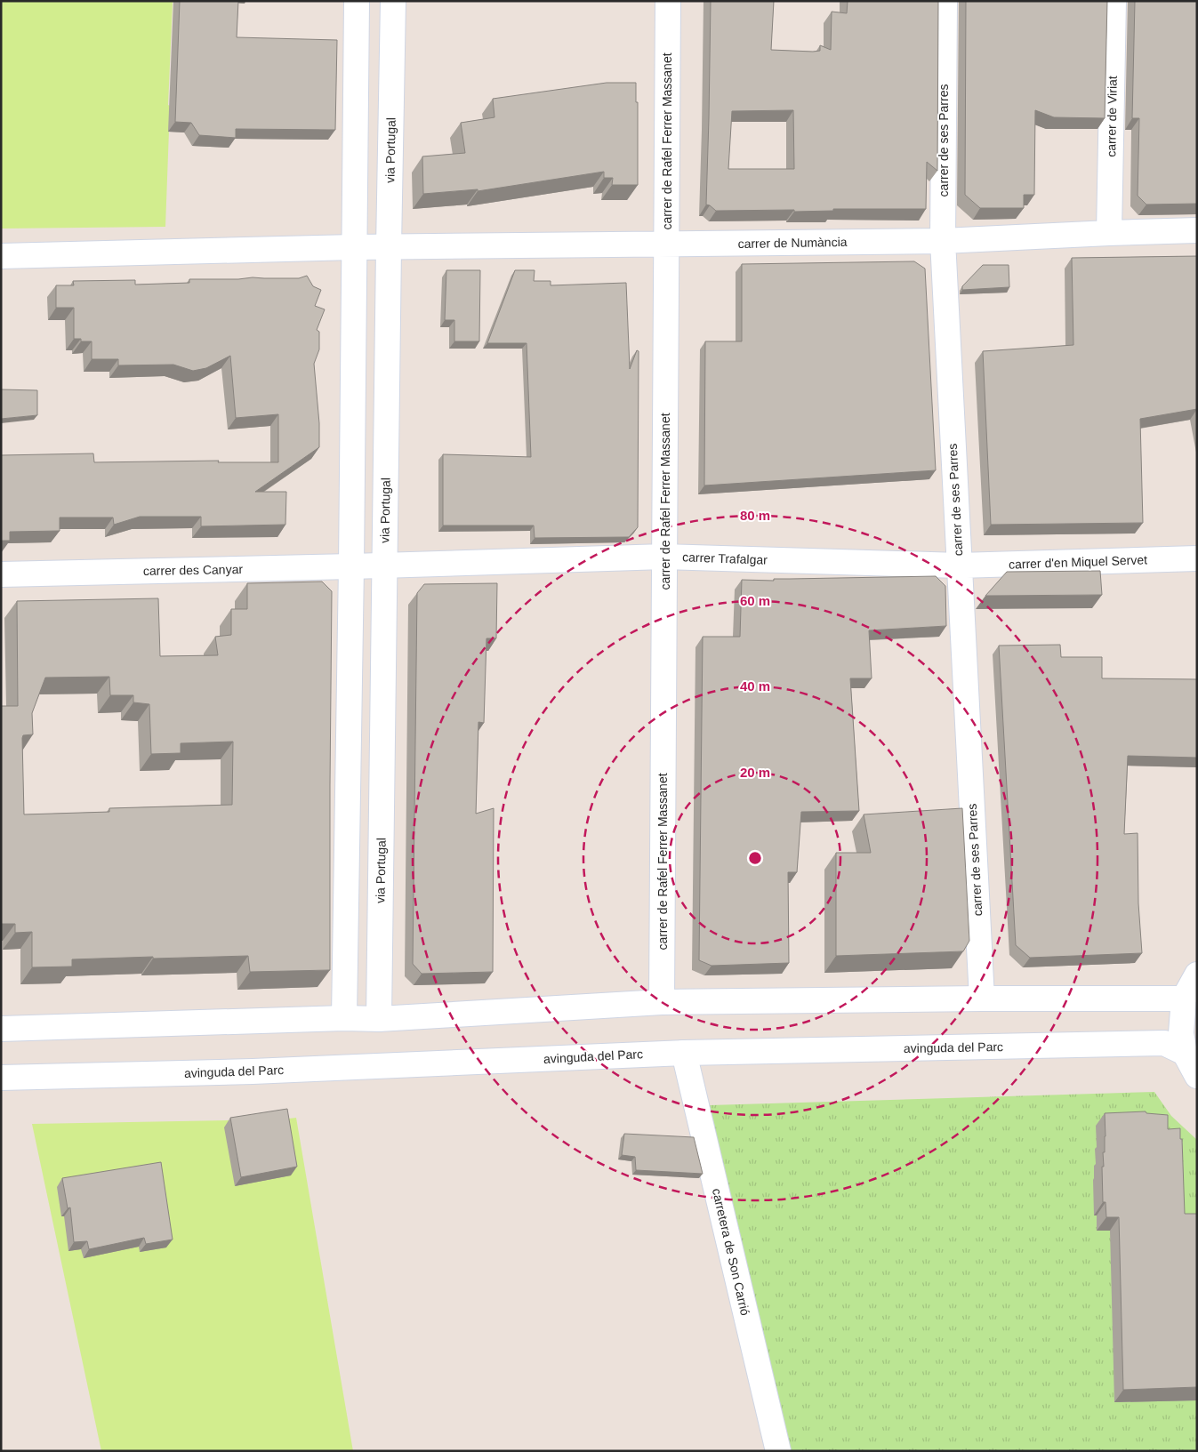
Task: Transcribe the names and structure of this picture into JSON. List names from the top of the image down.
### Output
{
  "streets": {
    "street": [
      "carrer de Viriat",
      "carrer de ses Parres",
      "carrer de Rafel Ferrer Massanet",
      "via Portugal",
      "carrer de Numància",
      "carrer Trafalgar",
      "carrer d'en Miquel Servet",
      "carrer des Canyar",
      "avinguda del Parc",
      "carretera de Son Carrió"
    ]
  },
  "crossings": [
    ["carrer de Viriat", "carrer de Numància"],
    ["carrer de ses Parres", "carrer de Numància"],
    ["carrer de ses Parres", "carrer Trafalgar"],
    ["carrer de ses Parres", "carrer d'en Miquel Servet"],
    ["carrer de Rafel Ferrer Massanet", "carrer de Numància"],
    ["carrer de Rafel Ferrer Massanet", "carrer Trafalgar"],
    ["via Portugal", "carrer de Numància"],
    ["via Portugal", "carrer Trafalgar"],
    ["via Portugal", "carrer des Canyar"],
    ["carrer Trafalgar", "carrer d'en Miquel Servet"],
    ["carrer Trafalgar", "carrer des Canyar"],
    ["avinguda del Parc", "carretera de Son Carrió"]
  ],
  "rings": [
    "80 m",
    "60 m",
    "40 m",
    "20 m"
  ]
}
